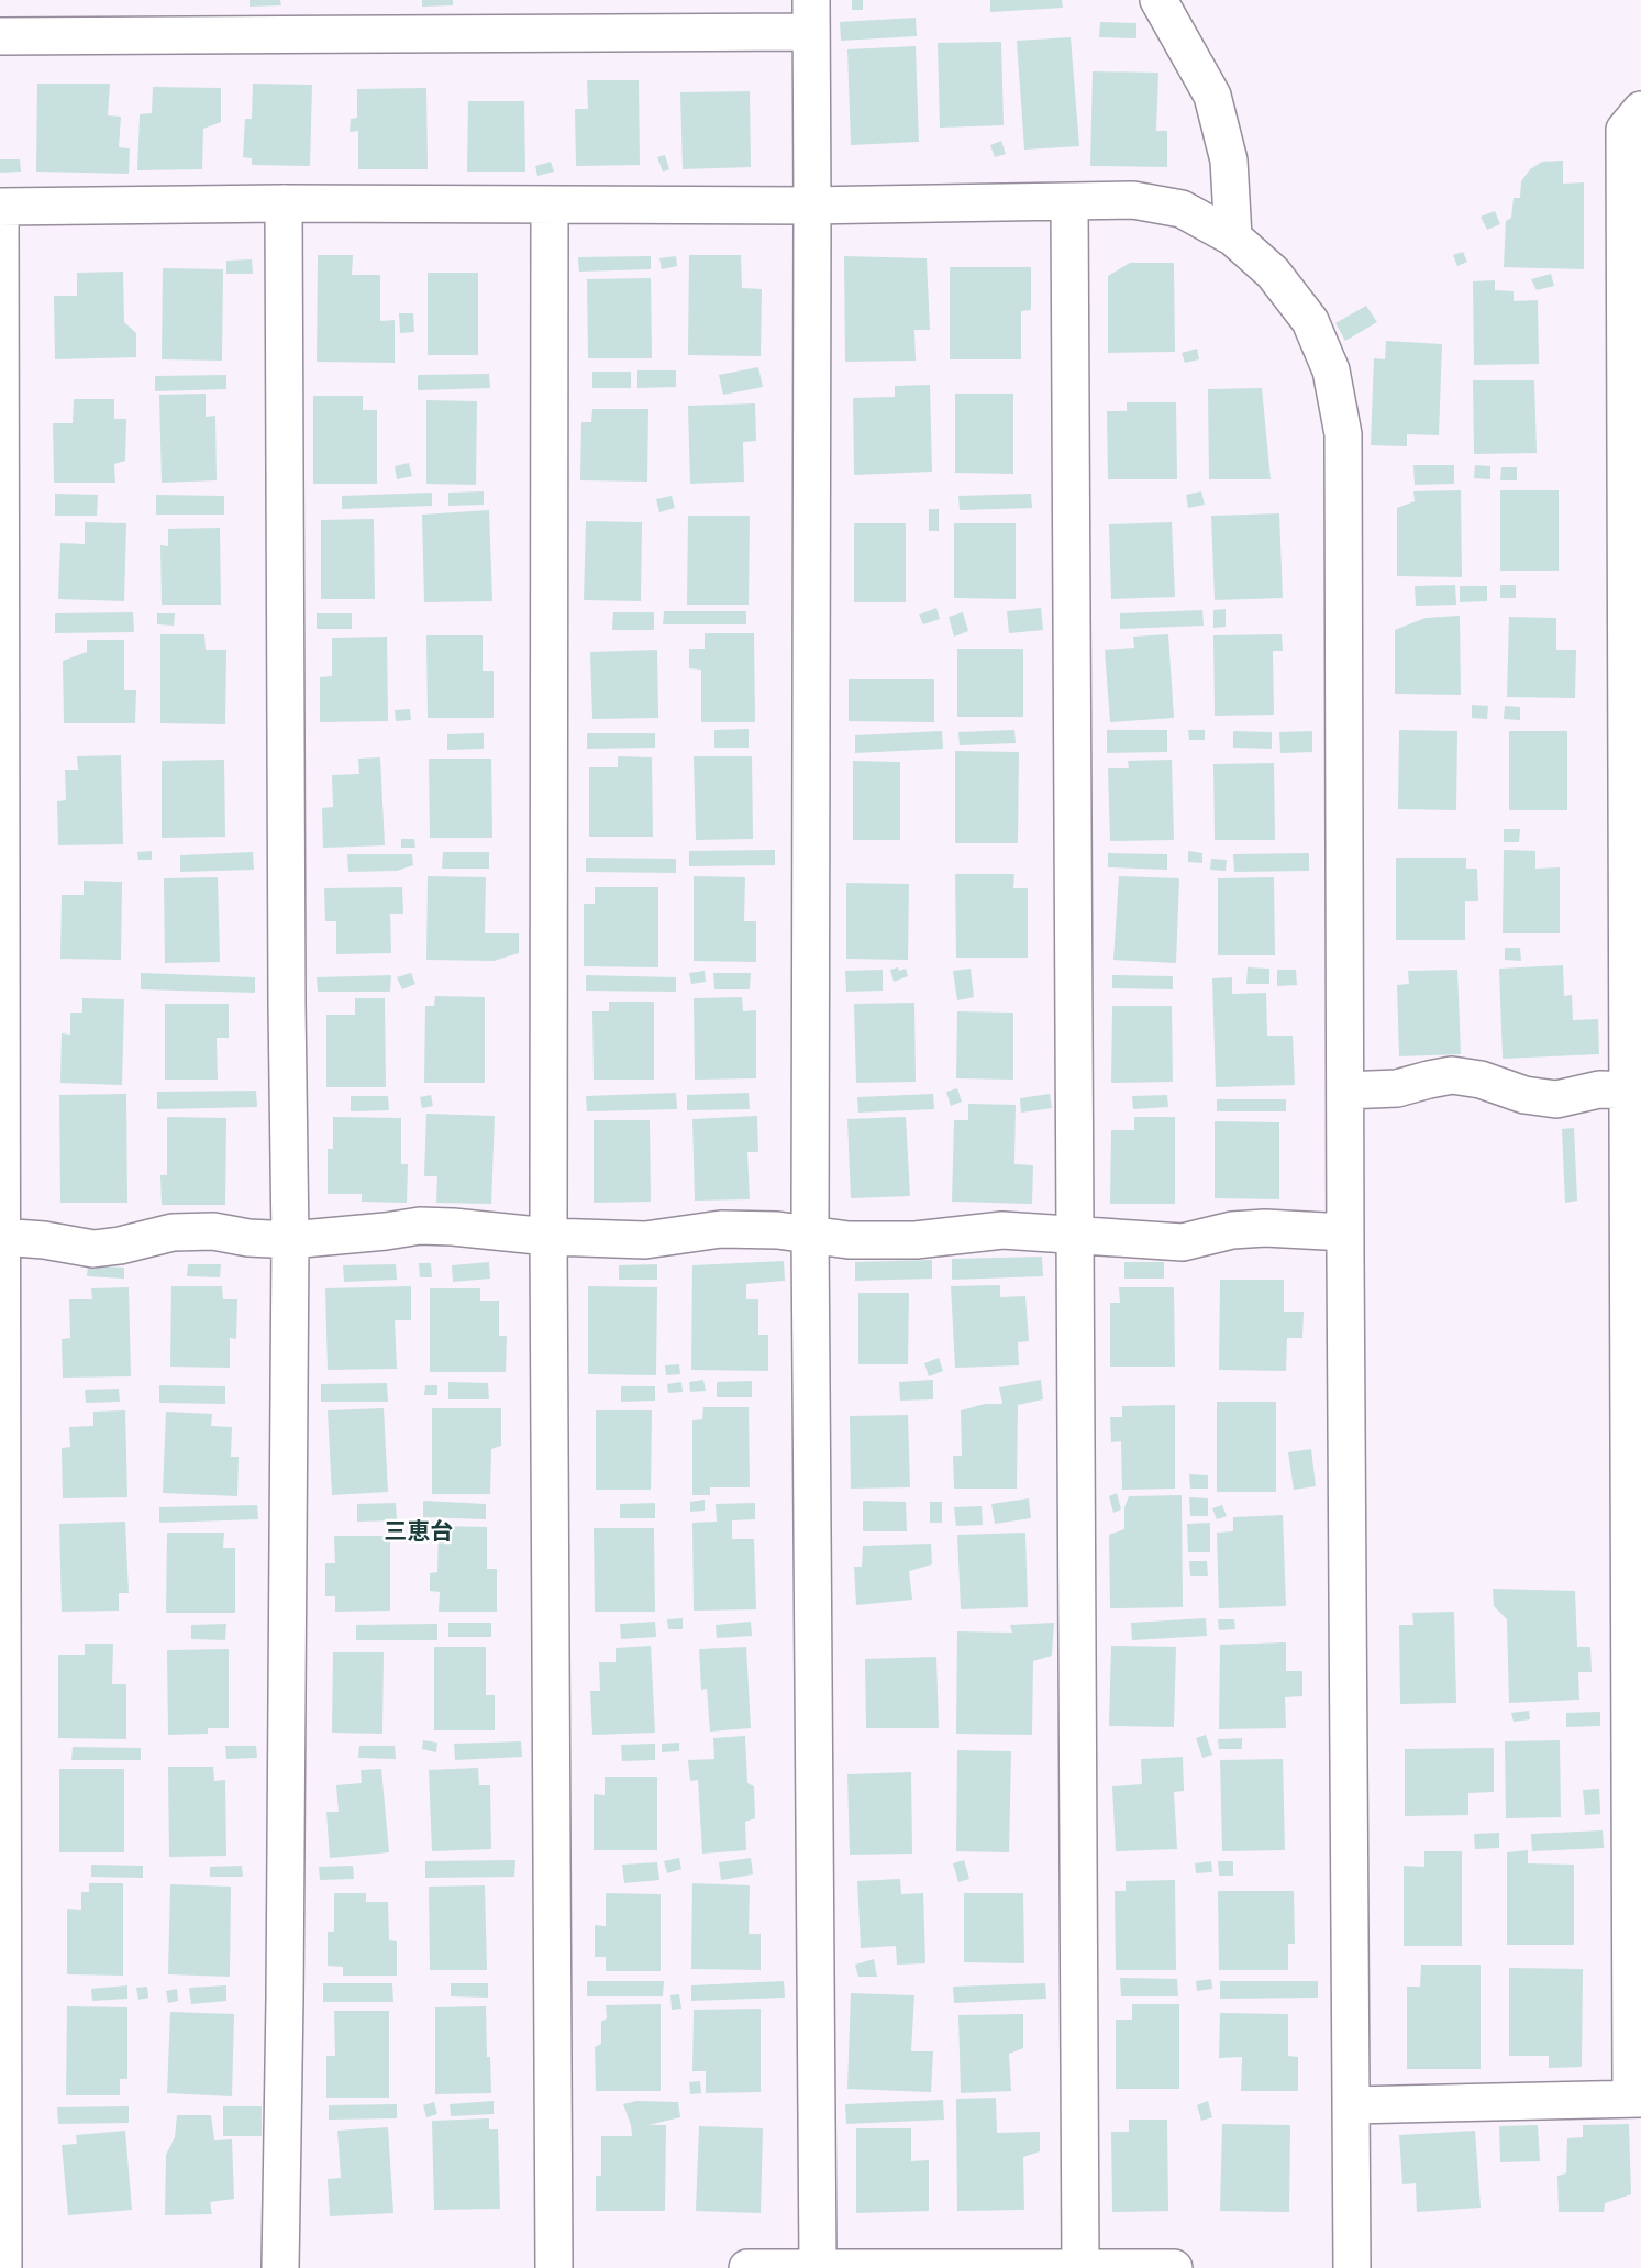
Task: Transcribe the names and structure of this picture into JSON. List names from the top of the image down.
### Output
{
  "districts": ["三恵台"]
}
